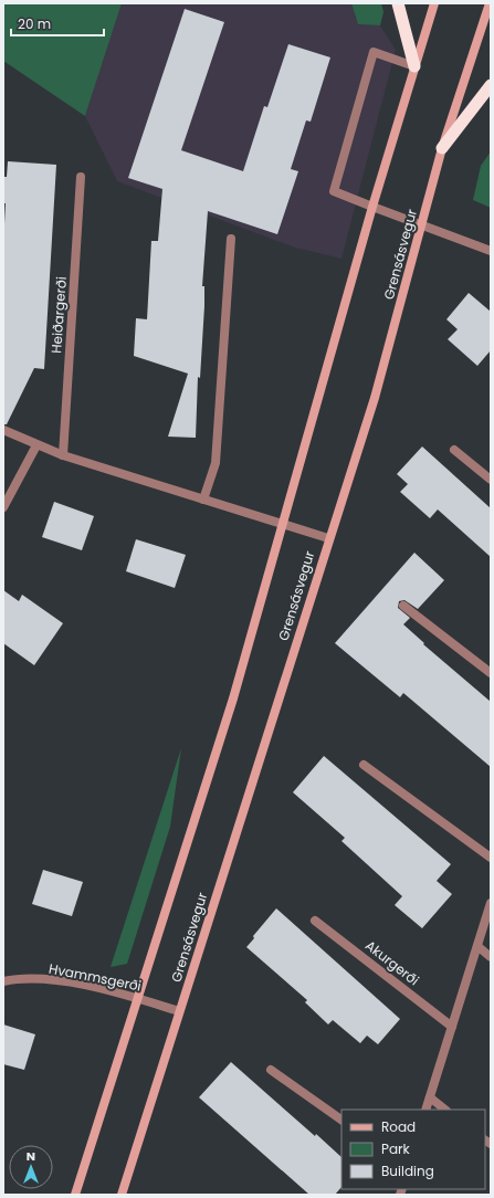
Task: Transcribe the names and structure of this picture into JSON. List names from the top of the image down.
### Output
{
  "streets": {
    "main road": ["Grensásvegur"],
    "street": ["Heiðargerði", "Akurgerði", "Hvammsgerði"]
  },
  "crossings": [
    ["Grensásvegur", "Hvammsgerði"]
  ],
  "legend": ["Road", "Park", "Building"],
  "scale_bar": "20 m",
  "north": "top"
}
